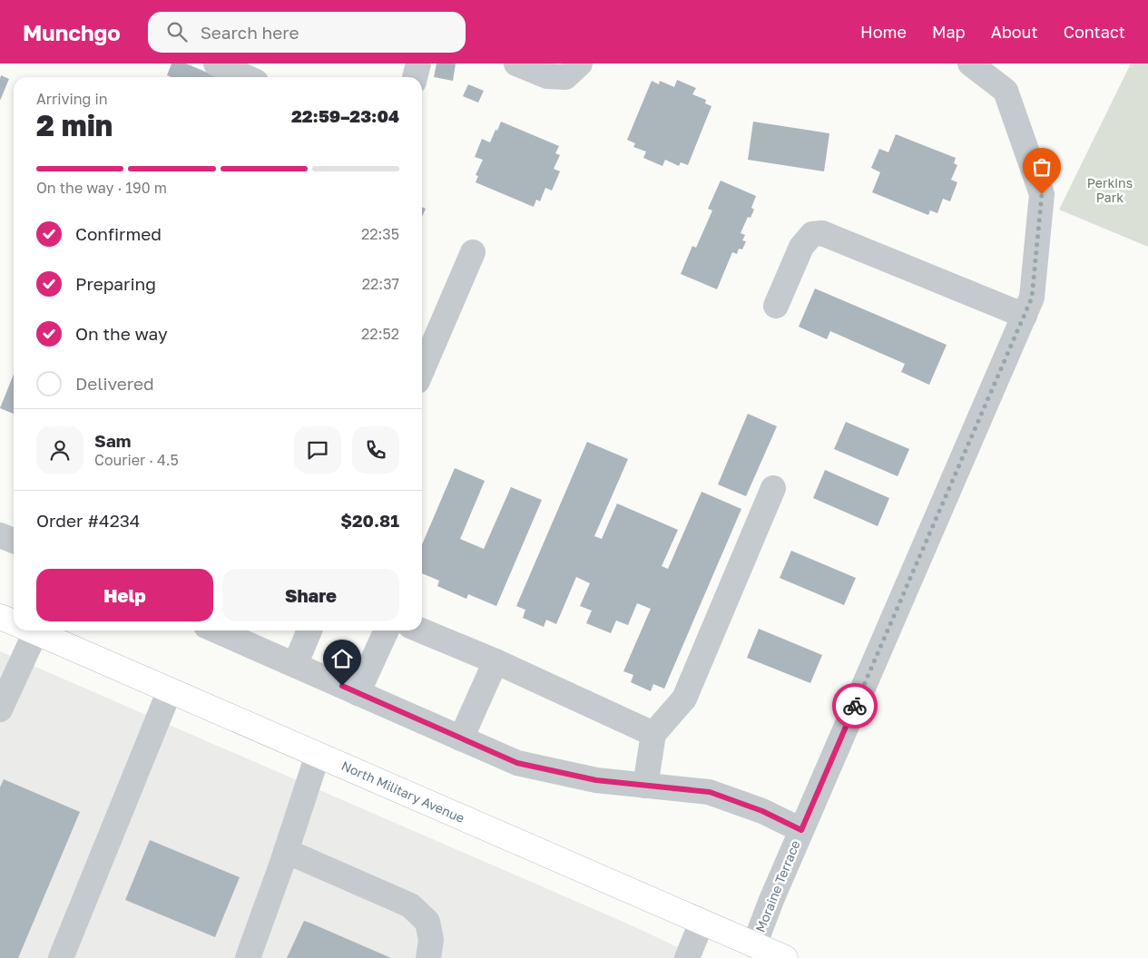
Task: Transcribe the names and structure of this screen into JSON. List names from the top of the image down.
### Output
{
  "streets": {
    "main road": ["North Military Avenue"],
    "street": ["Moraine Terrace"]
  },
  "crossings": [
    ["North Military Avenue", "Moraine Terrace"]
  ],
  "parks": ["Perkins Park"],
  "page": {
    "header": "Munchgo",
    "search": "Search here",
    "nav": [
      "Home",
      "Map",
      "About",
      "Contact"
    ],
    "heading": ["2 min", "Arriving in", "22:59–23:04"],
    "panel": [
      "Sam",
      "Courier · 4.5",
      "Order #4234",
      "$20.81"
    ],
    "bar": "On the way · 190 m",
    "list": [
      ["Confirmed", "22:35"],
      ["Preparing", "22:37"],
      ["On the way", "22:52"],
      "Delivered"
    ],
    "buttons": ["Help", "Share"]
  }
}
